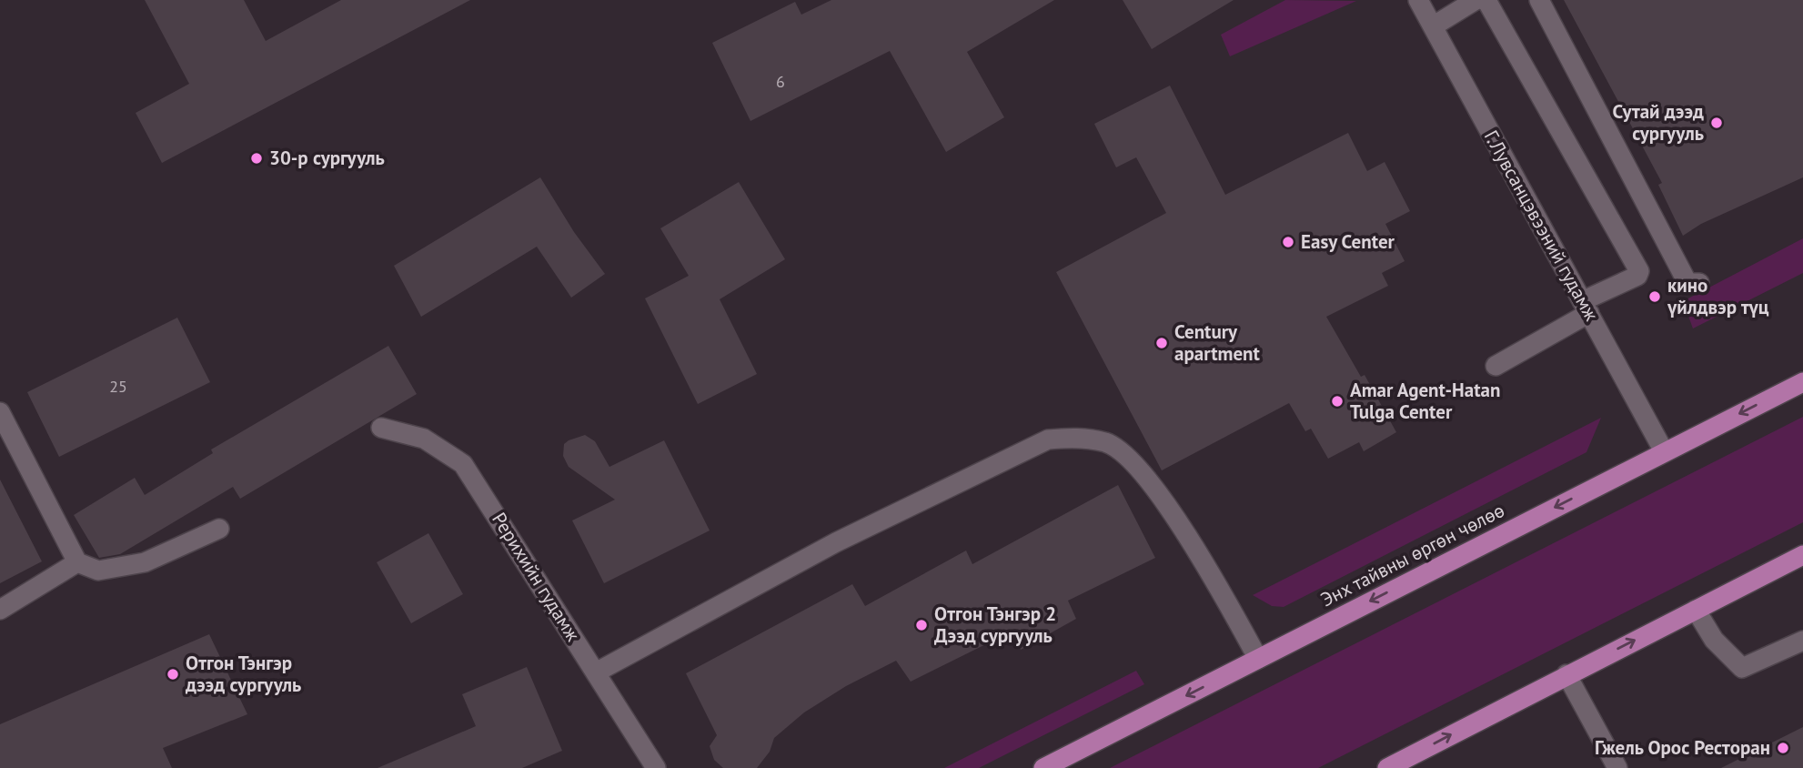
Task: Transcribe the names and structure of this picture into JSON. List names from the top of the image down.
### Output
{
  "streets": {
    "highway": ["Энх тайвны өргөн чөлөө"],
    "street": ["Г.Лувсанцэвээний гудамж", "Рерихийн гудамж"]
  },
  "crossings": [
    ["Г.Лувсанцэвээний гудамж", "Энх тайвны өргөн чөлөө"]
  ],
  "places": [
    "Сутай дээд сургууль",
    "30-р сургууль",
    "Easy Center",
    "кино үйлдвэр түц",
    "Century apartment",
    "Amar Agent-Hatan Tulga Center",
    "Отгон Тэнгэр 2 Дээд сургууль",
    "Отгон Тэнгэр дээд сургууль",
    "Гжель Орос Ресторан"
  ],
  "house_numbers": ["6", "25"]
}
